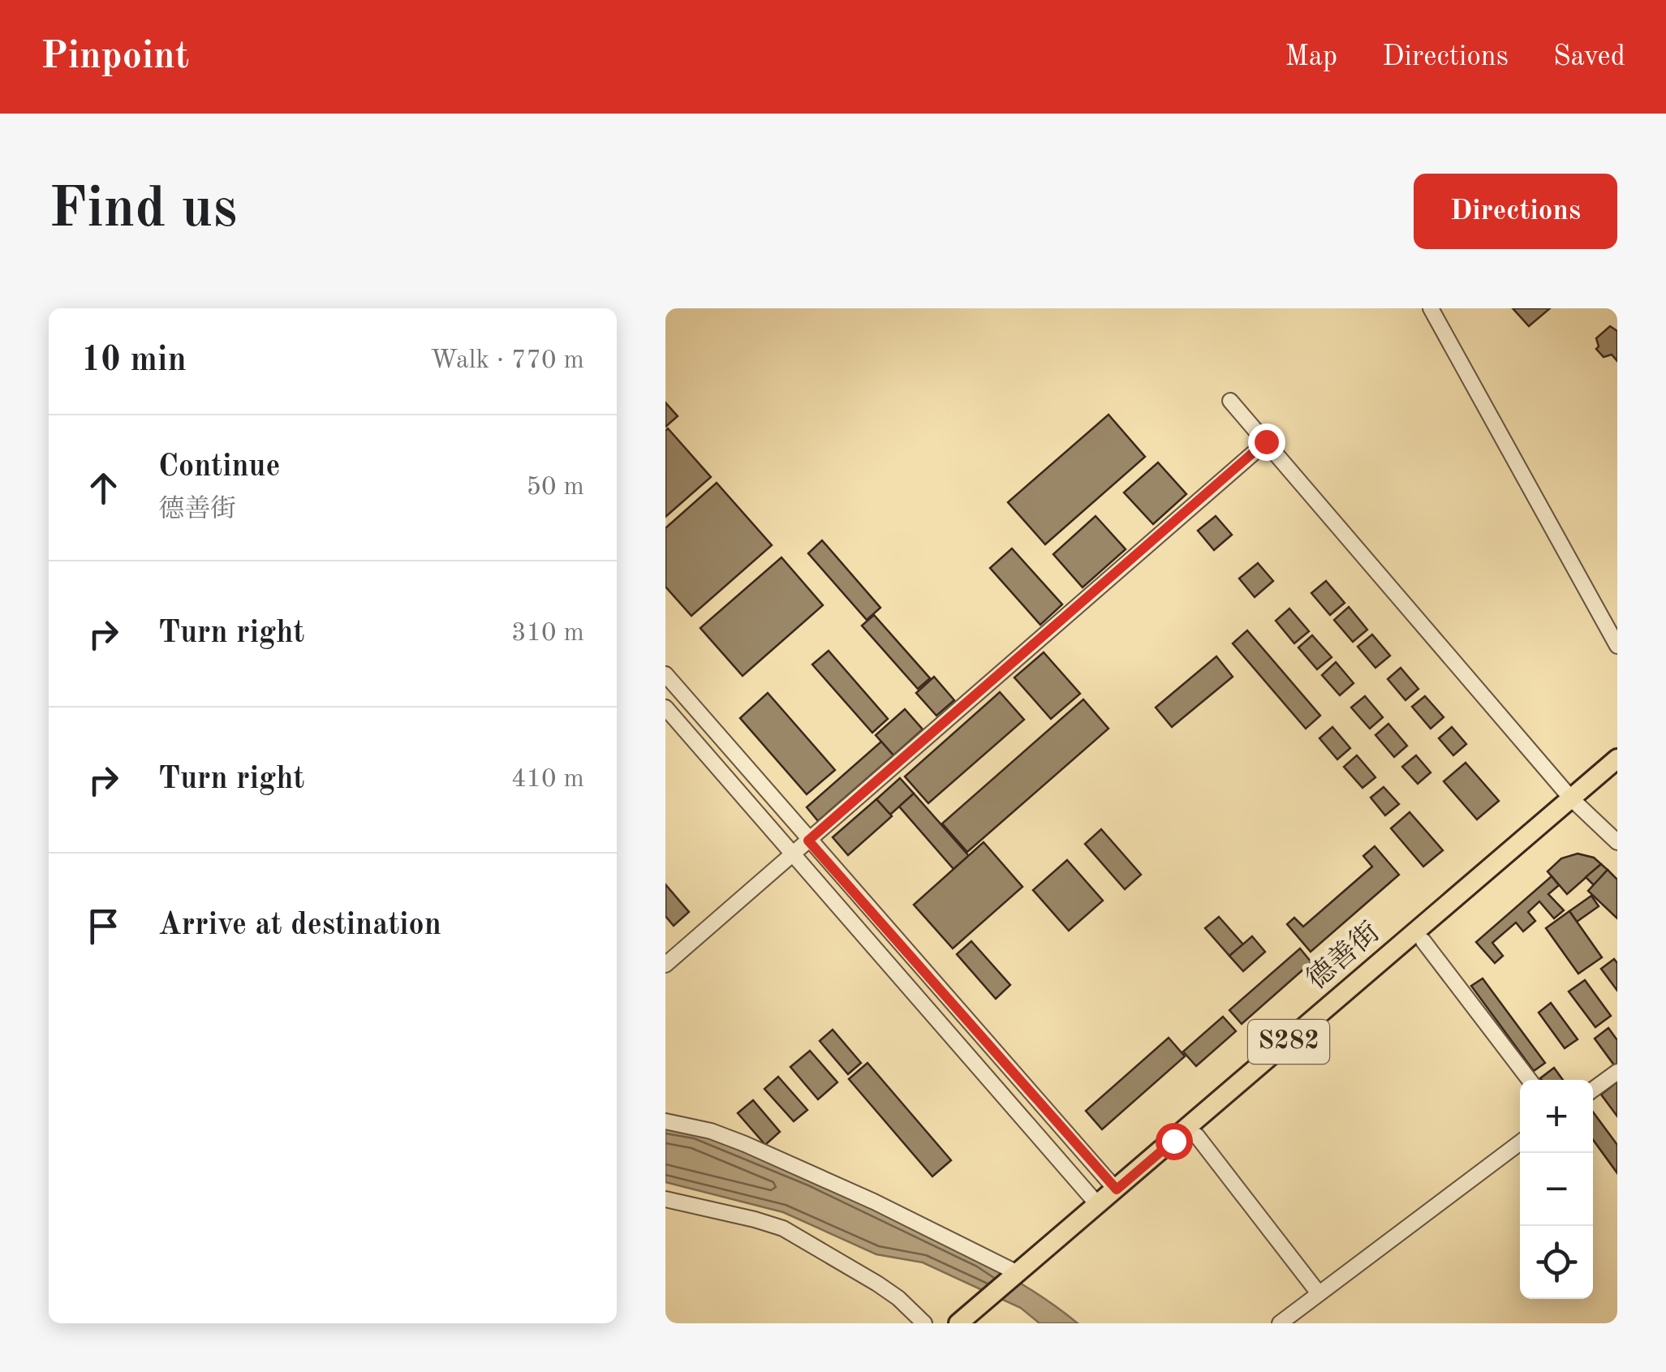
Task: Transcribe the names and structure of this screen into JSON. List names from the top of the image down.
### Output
{
  "streets": {
    "main road": ["德善街", "S282"]
  },
  "page": {
    "header": "Pinpoint",
    "nav": ["Map", "Directions", "Saved"],
    "buttons": "Directions",
    "title": "Find us",
    "heading": ["10 min", "Walk · 770 m"],
    "list": [
      ["Continue", "德善街", "50 m"],
      ["Turn right", "310 m"],
      ["Turn right", "410 m"],
      "Arrive at destination"
    ],
    "map_buttons": ["+", "−"]
  }
}
